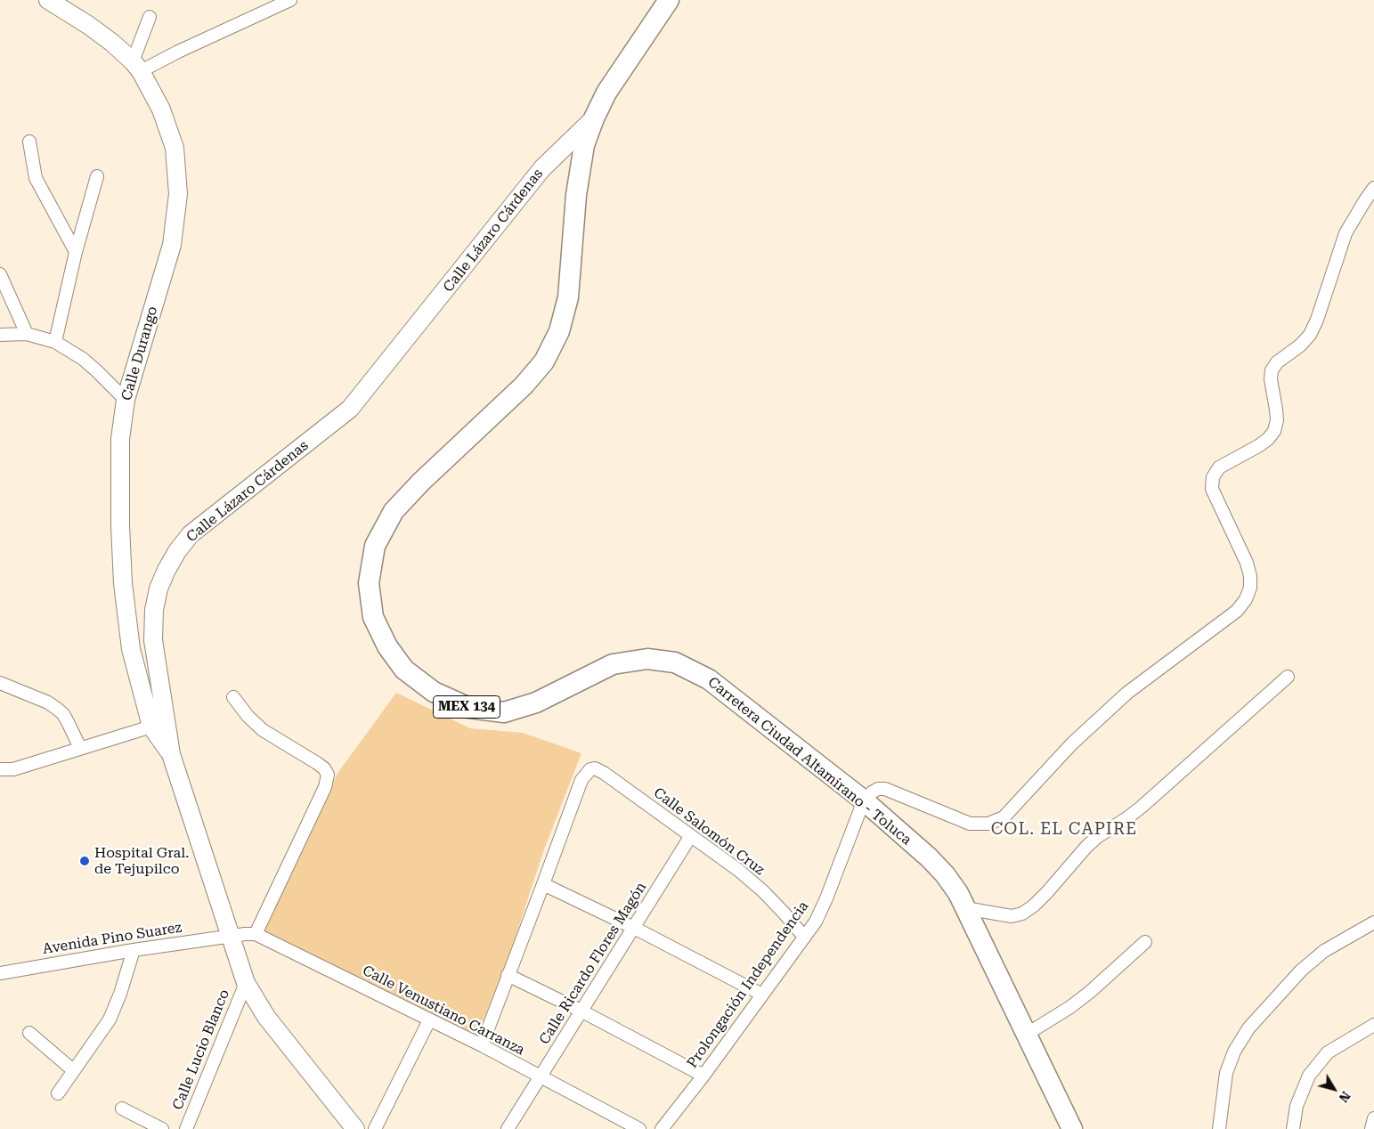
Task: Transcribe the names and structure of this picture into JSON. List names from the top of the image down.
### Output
{
  "streets": {
    "main road": ["MEX 134", "Carretera Ciudad Altamirano - Toluca"],
    "street": [
      "Calle Lázaro Cárdenas",
      "Calle Durango",
      "Calle Salomón Cruz",
      "Avenida Pino Suarez",
      "Calle Ricardo Flores Magón",
      "Prolongación Independencia",
      "Calle Venustiano Carranza",
      "Calle Lucio Blanco"
    ]
  },
  "crossings": [
    ["Calle Lázaro Cárdenas", "Calle Durango"],
    ["Calle Lázaro Cárdenas", "Carretera Ciudad Altamirano - Toluca"],
    ["Calle Lázaro Cárdenas", "Avenida Pino Suarez"],
    ["Calle Lázaro Cárdenas", "Calle Venustiano Carranza"],
    ["Calle Lázaro Cárdenas", "Calle Lucio Blanco"],
    ["Carretera Ciudad Altamirano - Toluca", "Prolongación Independencia"],
    ["Calle Salomón Cruz", "Calle Ricardo Flores Magón"],
    ["Calle Salomón Cruz", "Prolongación Independencia"],
    ["Avenida Pino Suarez", "Calle Venustiano Carranza"],
    ["Calle Ricardo Flores Magón", "Calle Venustiano Carranza"]
  ],
  "districts": ["COL. EL CAPIRE"],
  "places": ["Hospital Gral. de Tejupilco"],
  "north": "bottom right"
}
